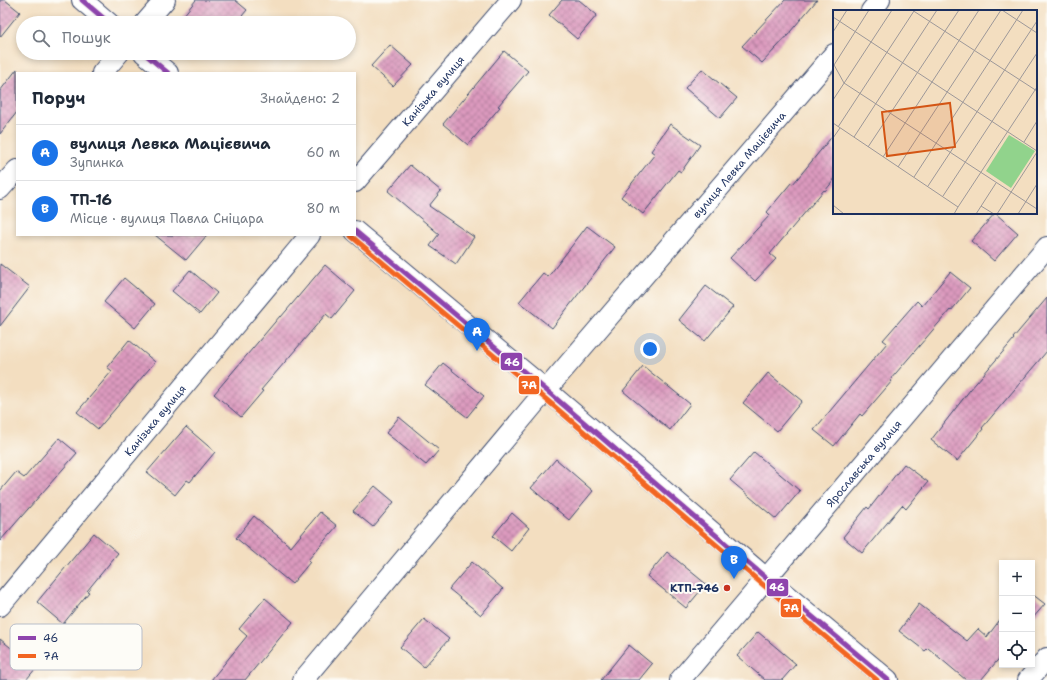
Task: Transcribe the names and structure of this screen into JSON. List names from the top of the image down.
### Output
{
  "streets": {
    "street": ["Канізька вулиця", "вулиця Левка Мацієвича", "Ярославська вулиця"]
  },
  "places": ["КТП-746"],
  "lines": ["transit line 46", "transit line 7А"],
  "legend": ["46", "7А"],
  "page": {
    "search": "Пошук",
    "heading": ["Поруч", "Знайдено: 2"],
    "list": [
      {
        "mark": "A",
        "name": "вулиця Левка Мацієвича",
        "note": "Зупинка",
        "value": "60 m"
      },
      {
        "mark": "B",
        "name": "ТП-16",
        "note": "Місце · вулиця Павла Сніцара",
        "value": "80 m"
      }
    ],
    "pins": ["A", "B"],
    "map_buttons": ["+", "−"]
  }
}
